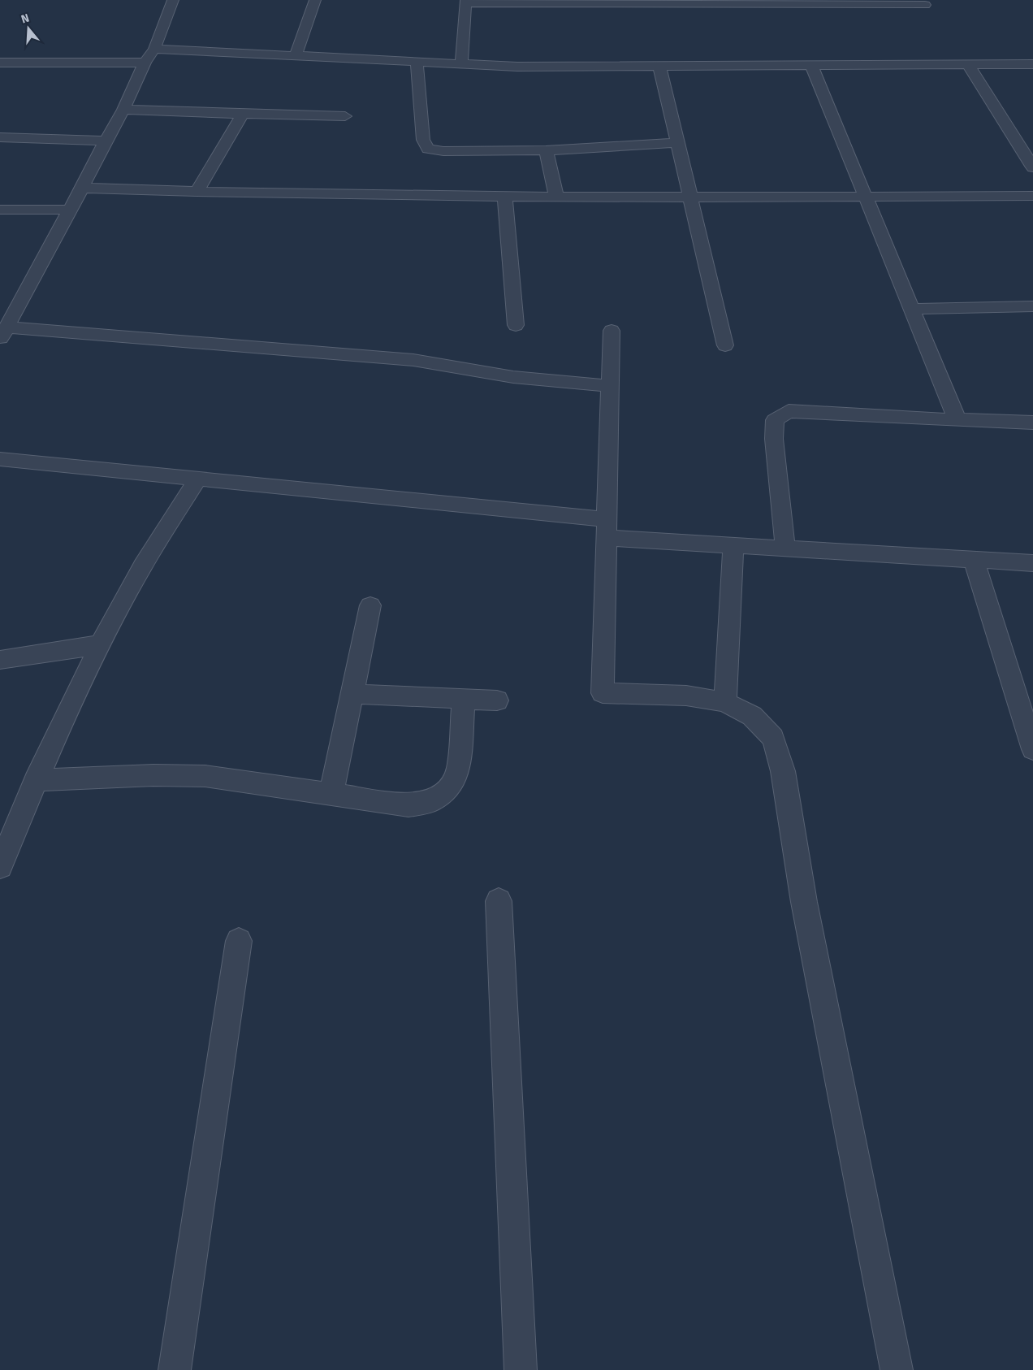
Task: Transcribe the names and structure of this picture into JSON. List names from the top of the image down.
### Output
{
  "north": "top"
}
